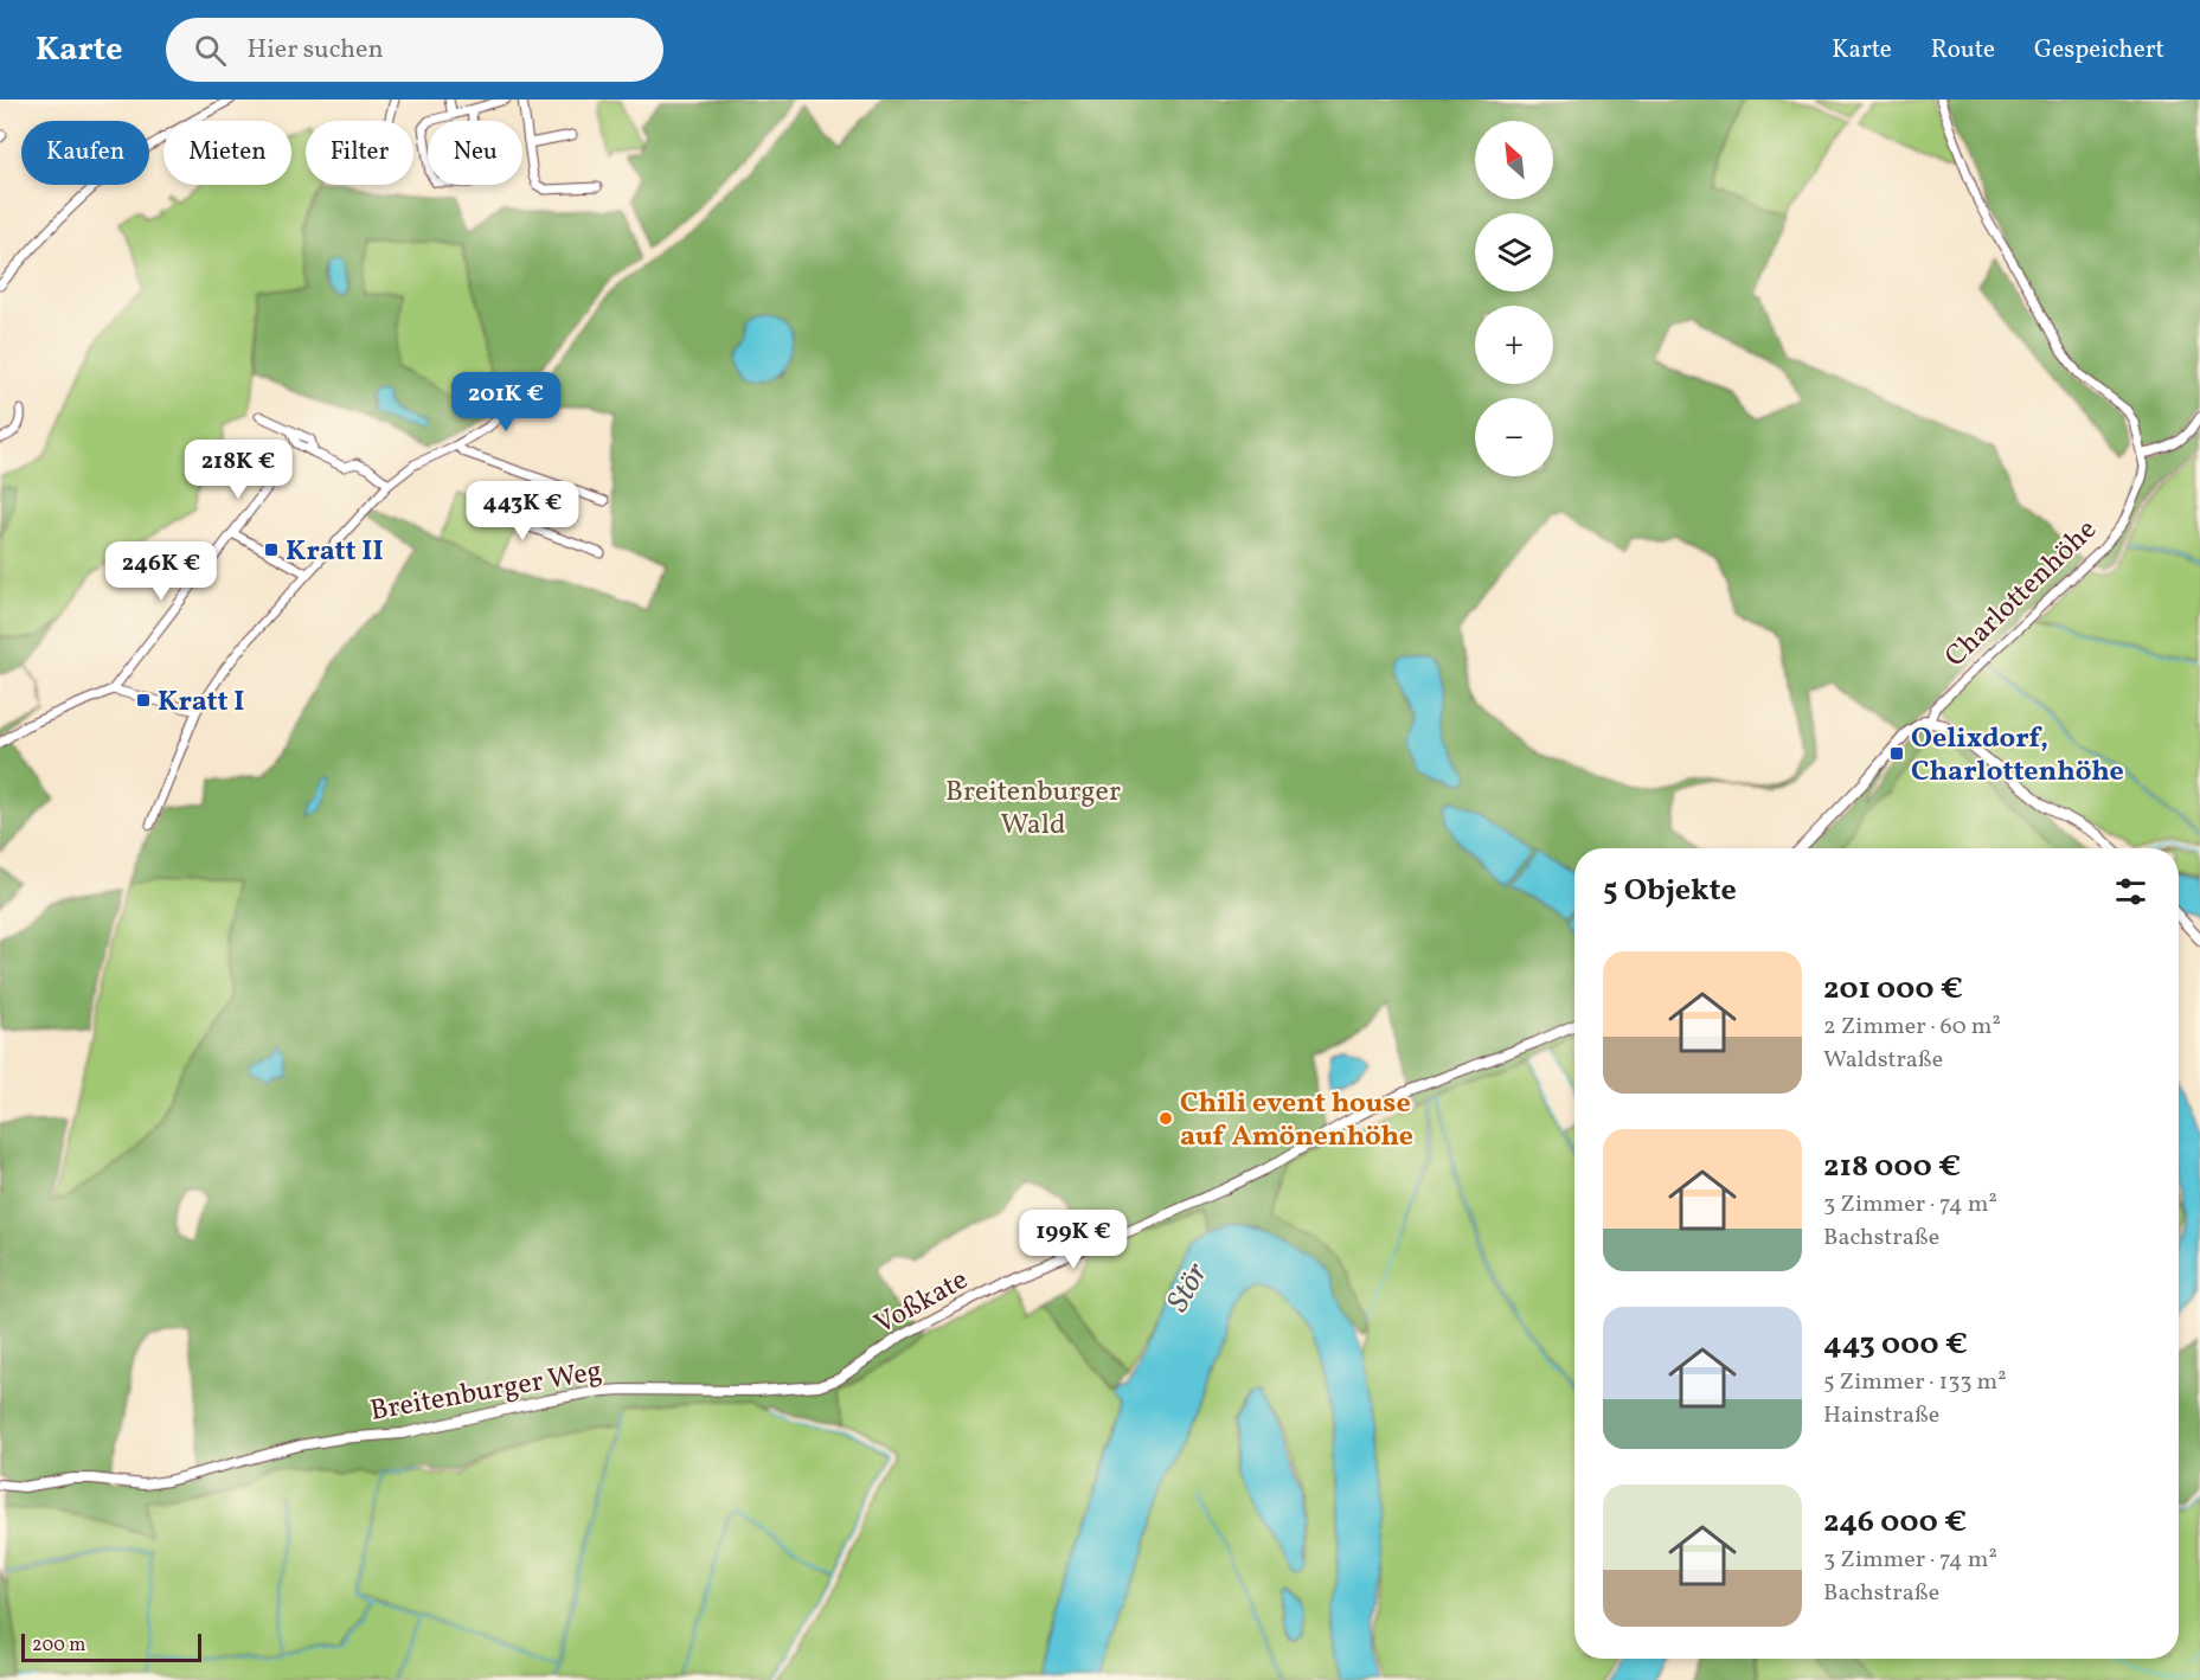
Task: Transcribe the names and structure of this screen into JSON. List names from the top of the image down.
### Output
{
  "streets": {
    "main road": ["Voßkate", "Breitenburger Weg"],
    "street": ["Charlottenhöhe"]
  },
  "crossings": [
    ["Voßkate", "Breitenburger Weg"]
  ],
  "water": ["Stör"],
  "parks": ["Breitenburger Wald"],
  "places": {
    "transit": ["Kratt II", "Kratt I", "Oelixdorf, Charlottenhöhe"],
    "other": ["Chili event house auf Amönenhöhe"]
  },
  "scale_bar": "200 m",
  "north": "top left",
  "page": {
    "header": "Karte",
    "search": "Hier suchen",
    "nav": ["Karte", "Route", "Gespeichert"],
    "map_buttons": ["+", "−"],
    "chip": [
      "Kaufen",
      "Mieten",
      "Filter",
      "Neu"
    ],
    "price": [
      "201K €",
      "218K €",
      "443K €",
      "246K €",
      "199K €"
    ],
    "heading": "5 Objekte",
    "list": [
      {
        "name": "201 000 €",
        "note": "2 Zimmer · 60 m² · Waldstraße"
      },
      {
        "name": "218 000 €",
        "note": "3 Zimmer · 74 m² · Bachstraße"
      },
      {
        "name": "443 000 €",
        "note": "5 Zimmer · 133 m² · Hainstraße"
      },
      {
        "name": "246 000 €",
        "note": "3 Zimmer · 74 m² · Bachstraße"
      }
    ],
    "scale": "200 m"
  }
}
